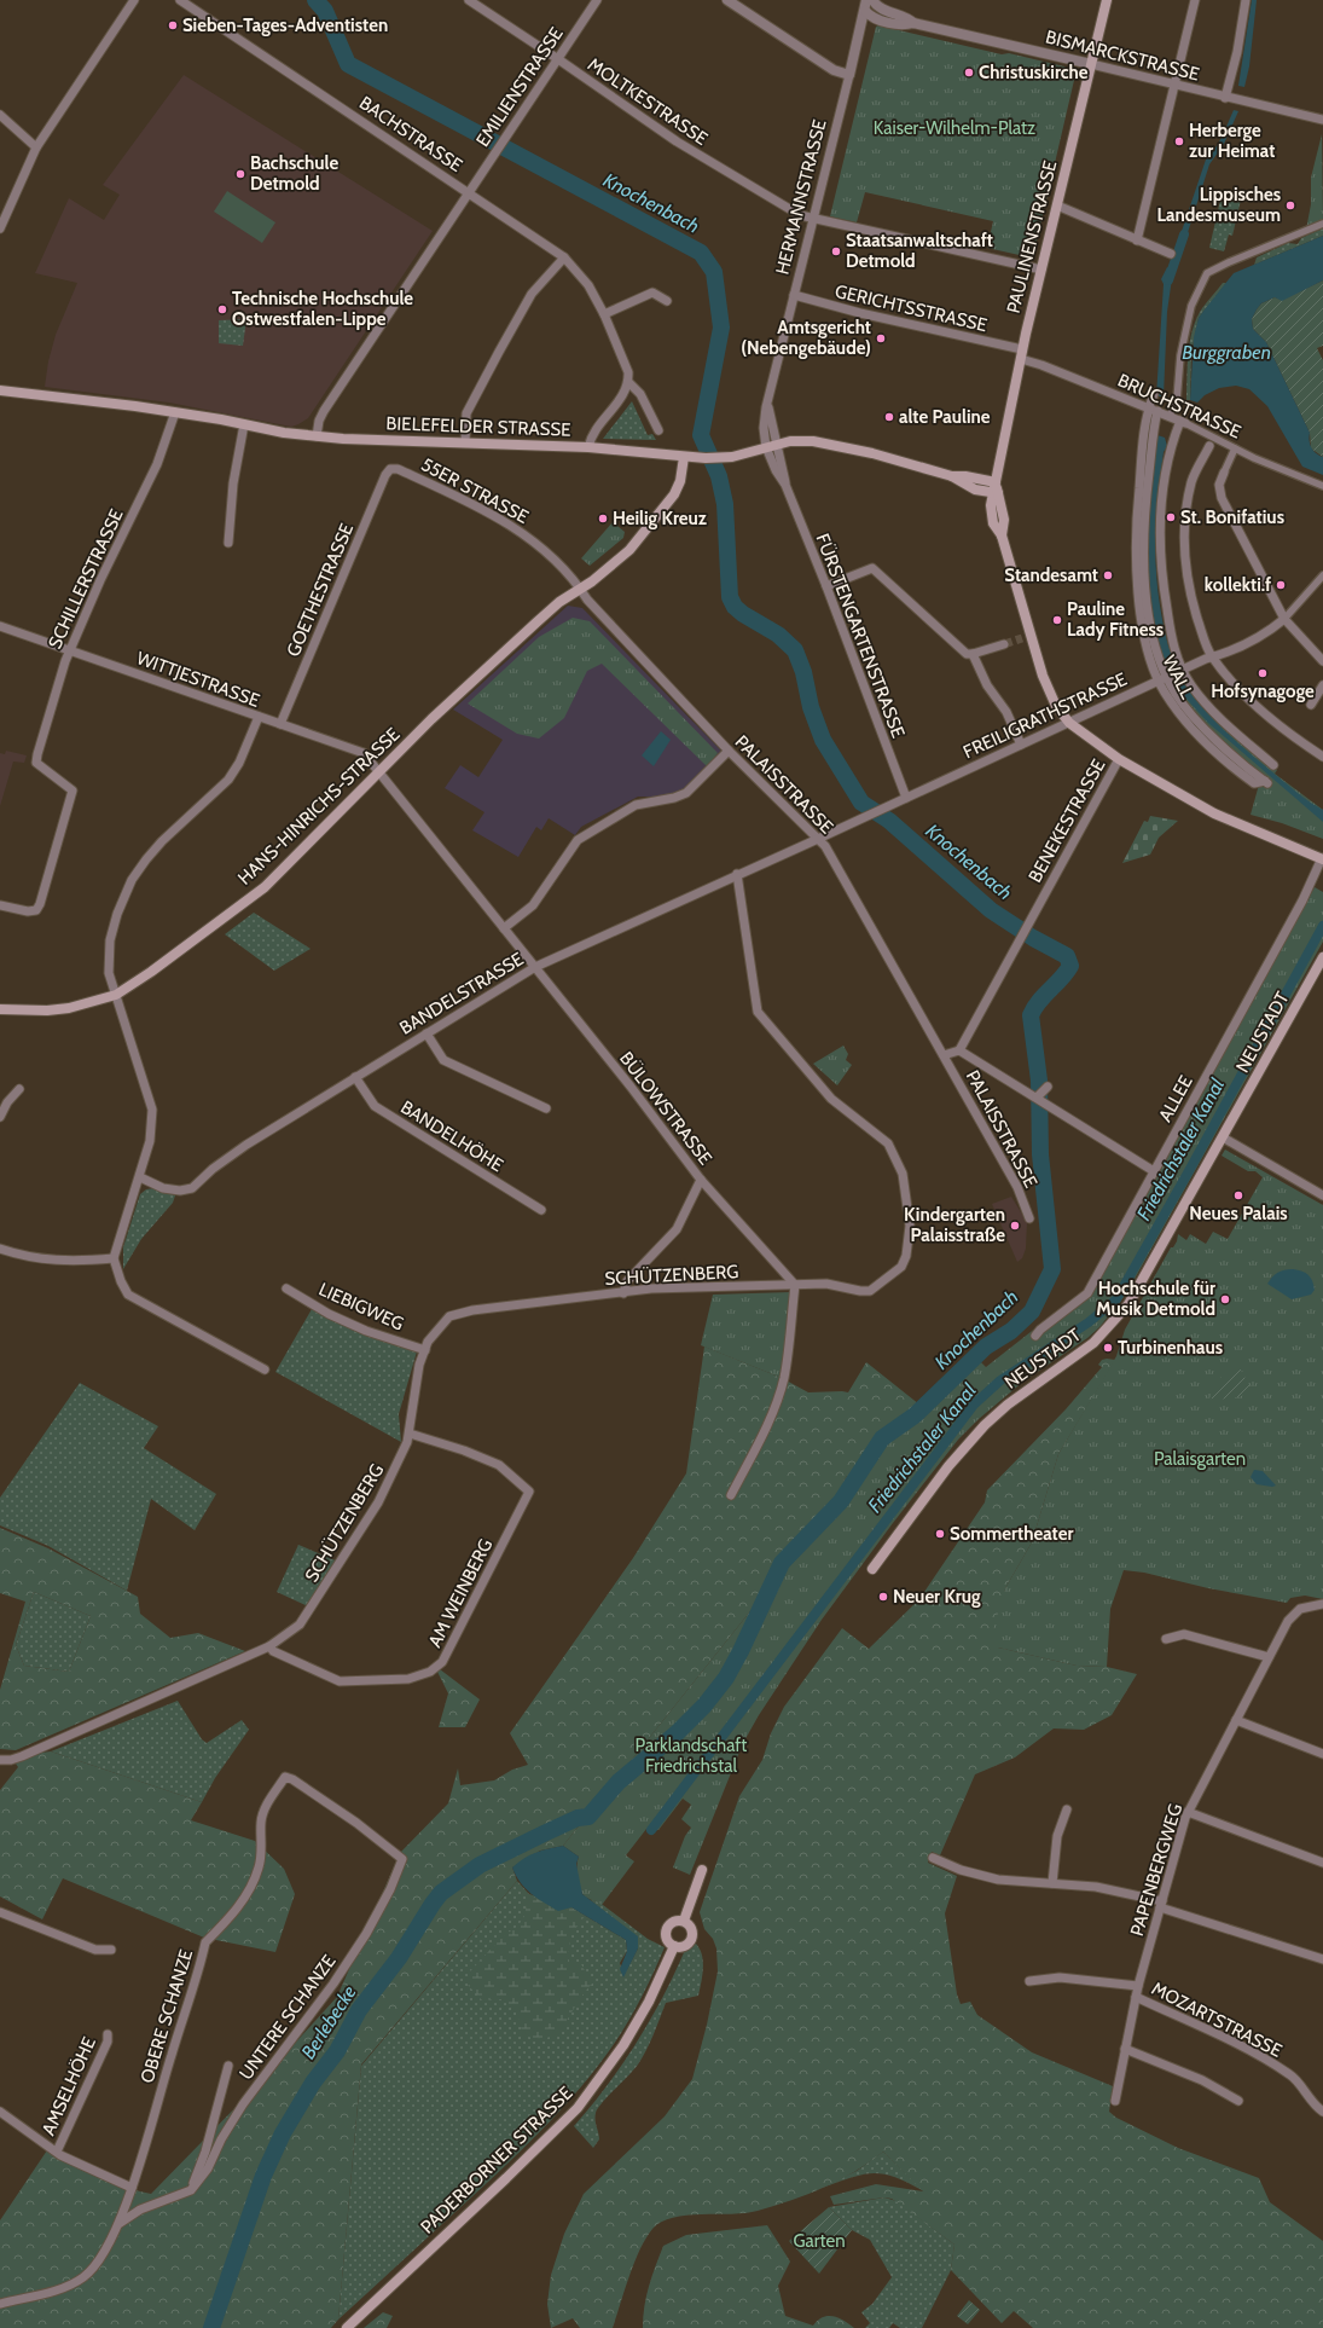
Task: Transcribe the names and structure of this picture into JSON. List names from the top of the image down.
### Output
{
  "streets": {
    "main road": [
      "PAULINENSTRASSE",
      "BIELEFELDER STRASSE",
      "HANS-HINRICHS-STRASSE",
      "NEUSTADT",
      "PADERBORNER STRASSE"
    ],
    "street": [
      "BISMARCKSTRASSE",
      "EMILIENSTRASSE",
      "MOLTKESTRASSE",
      "BACHSTRASSE",
      "HERMANNSTRASSE",
      "GERICHTSSTRASSE",
      "BRUCHSTRASSE",
      "55ER STRASSE",
      "SCHILLERSTRASSE",
      "GOETHESTRASSE",
      "FÜRSTENGARTENSTRASSE",
      "WALL",
      "WITTJESTRASSE",
      "FREILIGRATHSTRASSE",
      "PALAISSTRASSE",
      "BENEKESTRASSE",
      "BANDELSTRASSE",
      "ALLEE",
      "BÜLOWSTRASSE",
      "BANDELHÖHE",
      "SCHÜTZENBERG",
      "LIEBIGWEG",
      "AM WEINBERG",
      "PAPENBERGWEG",
      "OBERE SCHANZE",
      "UNTERE SCHANZE",
      "MOZARTSTRASSE",
      "AMSELHÖHE"
    ]
  },
  "crossings": [
    ["BISMARCKSTRASSE", "HERMANNSTRASSE"],
    ["BISMARCKSTRASSE", "PAULINENSTRASSE"],
    ["EMILIENSTRASSE", "MOLTKESTRASSE"],
    ["EMILIENSTRASSE", "BACHSTRASSE"],
    ["EMILIENSTRASSE", "BIELEFELDER STRASSE"],
    ["MOLTKESTRASSE", "HERMANNSTRASSE"],
    ["MOLTKESTRASSE", "PAULINENSTRASSE"],
    ["HERMANNSTRASSE", "GERICHTSSTRASSE"],
    ["HERMANNSTRASSE", "BIELEFELDER STRASSE"],
    ["HERMANNSTRASSE", "FÜRSTENGARTENSTRASSE"],
    ["PAULINENSTRASSE", "GERICHTSSTRASSE"],
    ["PAULINENSTRASSE", "BRUCHSTRASSE"],
    ["PAULINENSTRASSE", "BIELEFELDER STRASSE"],
    ["PAULINENSTRASSE", "FREILIGRATHSTRASSE"],
    ["PAULINENSTRASSE", "BENEKESTRASSE"],
    ["PAULINENSTRASSE", "ALLEE"],
    ["GERICHTSSTRASSE", "BRUCHSTRASSE"],
    ["BRUCHSTRASSE", "WALL"],
    ["BIELEFELDER STRASSE", "SCHILLERSTRASSE"],
    ["BIELEFELDER STRASSE", "FÜRSTENGARTENSTRASSE"],
    ["BIELEFELDER STRASSE", "HANS-HINRICHS-STRASSE"],
    ["55ER STRASSE", "GOETHESTRASSE"],
    ["55ER STRASSE", "PALAISSTRASSE"],
    ["55ER STRASSE", "HANS-HINRICHS-STRASSE"],
    ["SCHILLERSTRASSE", "WITTJESTRASSE"],
    ["GOETHESTRASSE", "WITTJESTRASSE"],
    ["FÜRSTENGARTENSTRASSE", "FREILIGRATHSTRASSE"],
    ["WALL", "FREILIGRATHSTRASSE"],
    ["WITTJESTRASSE", "HANS-HINRICHS-STRASSE"],
    ["WITTJESTRASSE", "BÜLOWSTRASSE"],
    ["FREILIGRATHSTRASSE", "PALAISSTRASSE"],
    ["FREILIGRATHSTRASSE", "BANDELSTRASSE"],
    ["PALAISSTRASSE", "HANS-HINRICHS-STRASSE"],
    ["PALAISSTRASSE", "BENEKESTRASSE"],
    ["PALAISSTRASSE", "BANDELSTRASSE"],
    ["PALAISSTRASSE", "ALLEE"],
    ["HANS-HINRICHS-STRASSE", "BÜLOWSTRASSE"],
    ["BANDELSTRASSE", "BÜLOWSTRASSE"],
    ["BANDELSTRASSE", "BANDELHÖHE"],
    ["BANDELSTRASSE", "SCHÜTZENBERG"],
    ["BÜLOWSTRASSE", "SCHÜTZENBERG"],
    ["SCHÜTZENBERG", "LIEBIGWEG"],
    ["SCHÜTZENBERG", "AM WEINBERG"],
    ["PAPENBERGWEG", "MOZARTSTRASSE"],
    ["OBERE SCHANZE", "UNTERE SCHANZE"]
  ],
  "water": [
    "Knochenbach",
    "Burggraben",
    "Friedrichstaler Kanal",
    "Berlebecke"
  ],
  "parks": [
    "Kaiser-Wilhelm-Platz",
    "Palaisgarten",
    "Parklandschaft Friedrichstal",
    "Garten"
  ],
  "places": [
    "Sieben-Tages-Adventisten",
    "Christuskirche",
    "Herberge zur Heimat",
    "Bachschule Detmold",
    "Lippisches Landesmuseum",
    "Staatsanwaltschaft Detmold",
    "Technische Hochschule Ostwestfalen-Lippe",
    "Amtsgericht (Nebengebäude)",
    "alte Pauline",
    "St. Bonifatius",
    "Heilig Kreuz",
    "Standesamt",
    "kollekti.f",
    "Pauline Lady Fitness",
    "Hofsynagoge",
    "Neues Palais",
    "Kindergarten Palaisstraße",
    "Hochschule für Musik Detmold",
    "Turbinenhaus",
    "Sommertheater",
    "Neuer Krug"
  ]
}
